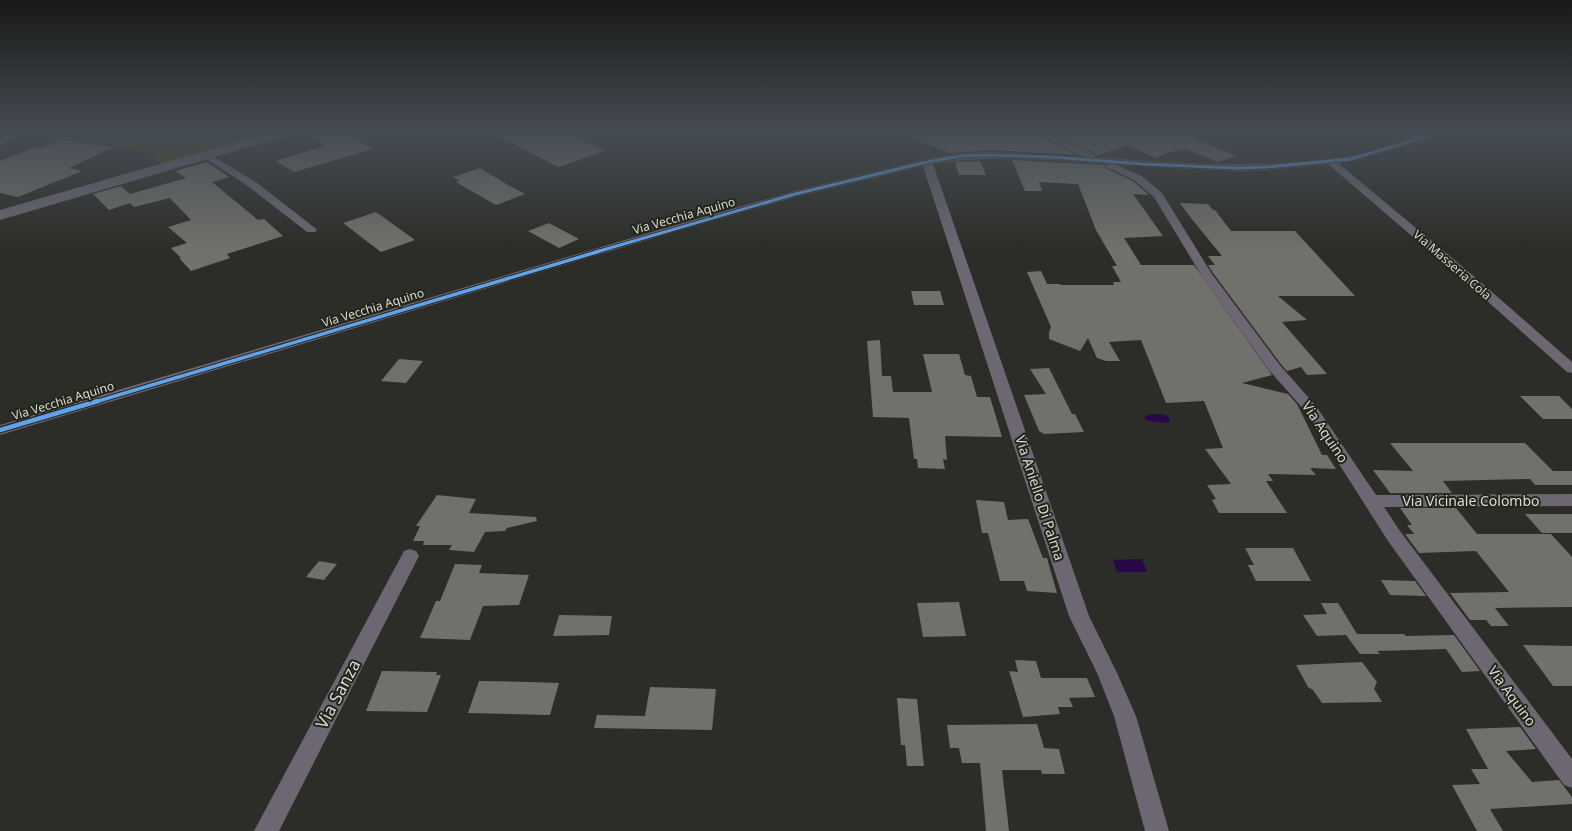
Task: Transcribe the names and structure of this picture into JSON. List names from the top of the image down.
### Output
{
  "streets": {
    "street": [
      "Via Vecchia Aquino",
      "Via Masseria Cola",
      "Via Aquino",
      "Via Aniello Di Palma",
      "Via Vicinale Colombo",
      "Via Sanza"
    ]
  },
  "crossings": [
    ["Via Aquino", "Via Vicinale Colombo"]
  ]
}
